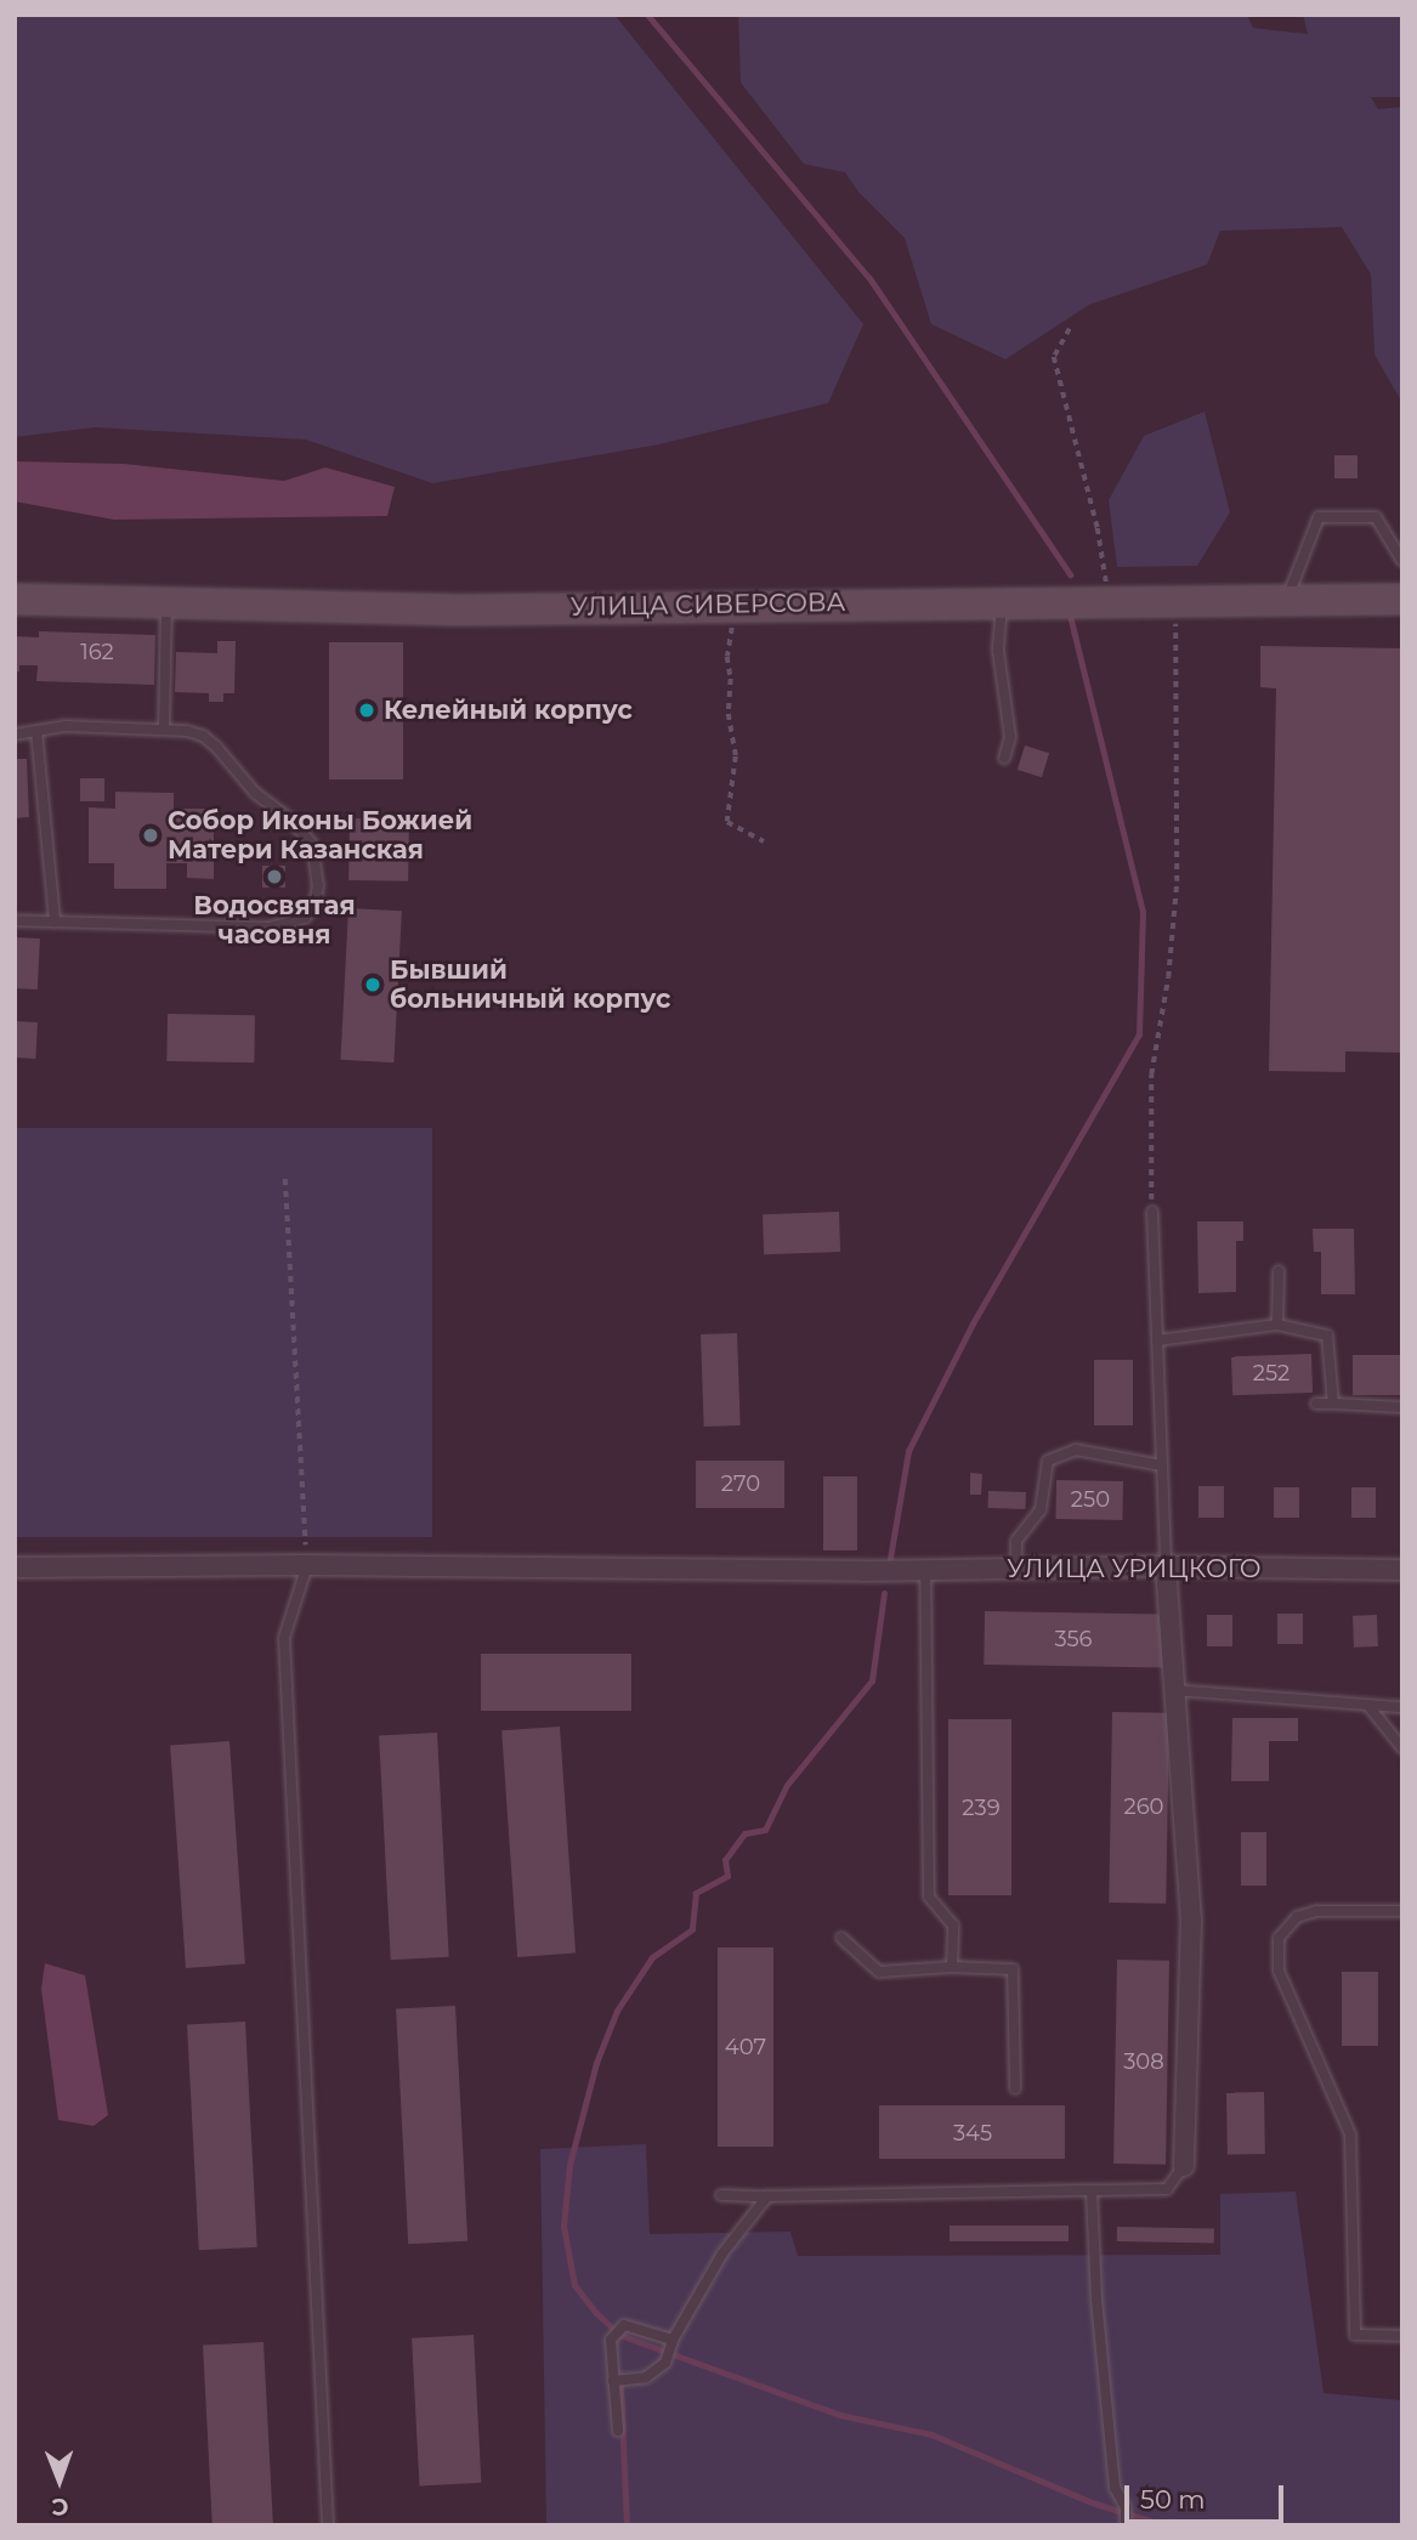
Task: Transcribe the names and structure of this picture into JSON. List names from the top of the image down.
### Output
{
  "streets": {
    "street": ["УЛИЦА СИВЕРСОВА", "УЛИЦА УРИЦКОГО"]
  },
  "places": [
    "Келейный корпус",
    "Собор Иконы Божией Матери Казанская",
    "Водосвятая часовня",
    "Бывший больничный корпус"
  ],
  "house_numbers": [
    "162",
    "252",
    "270",
    "250",
    "356",
    "260",
    "239",
    "407",
    "308",
    "345"
  ],
  "scale_bar": "50 m",
  "north": "bottom"
}
